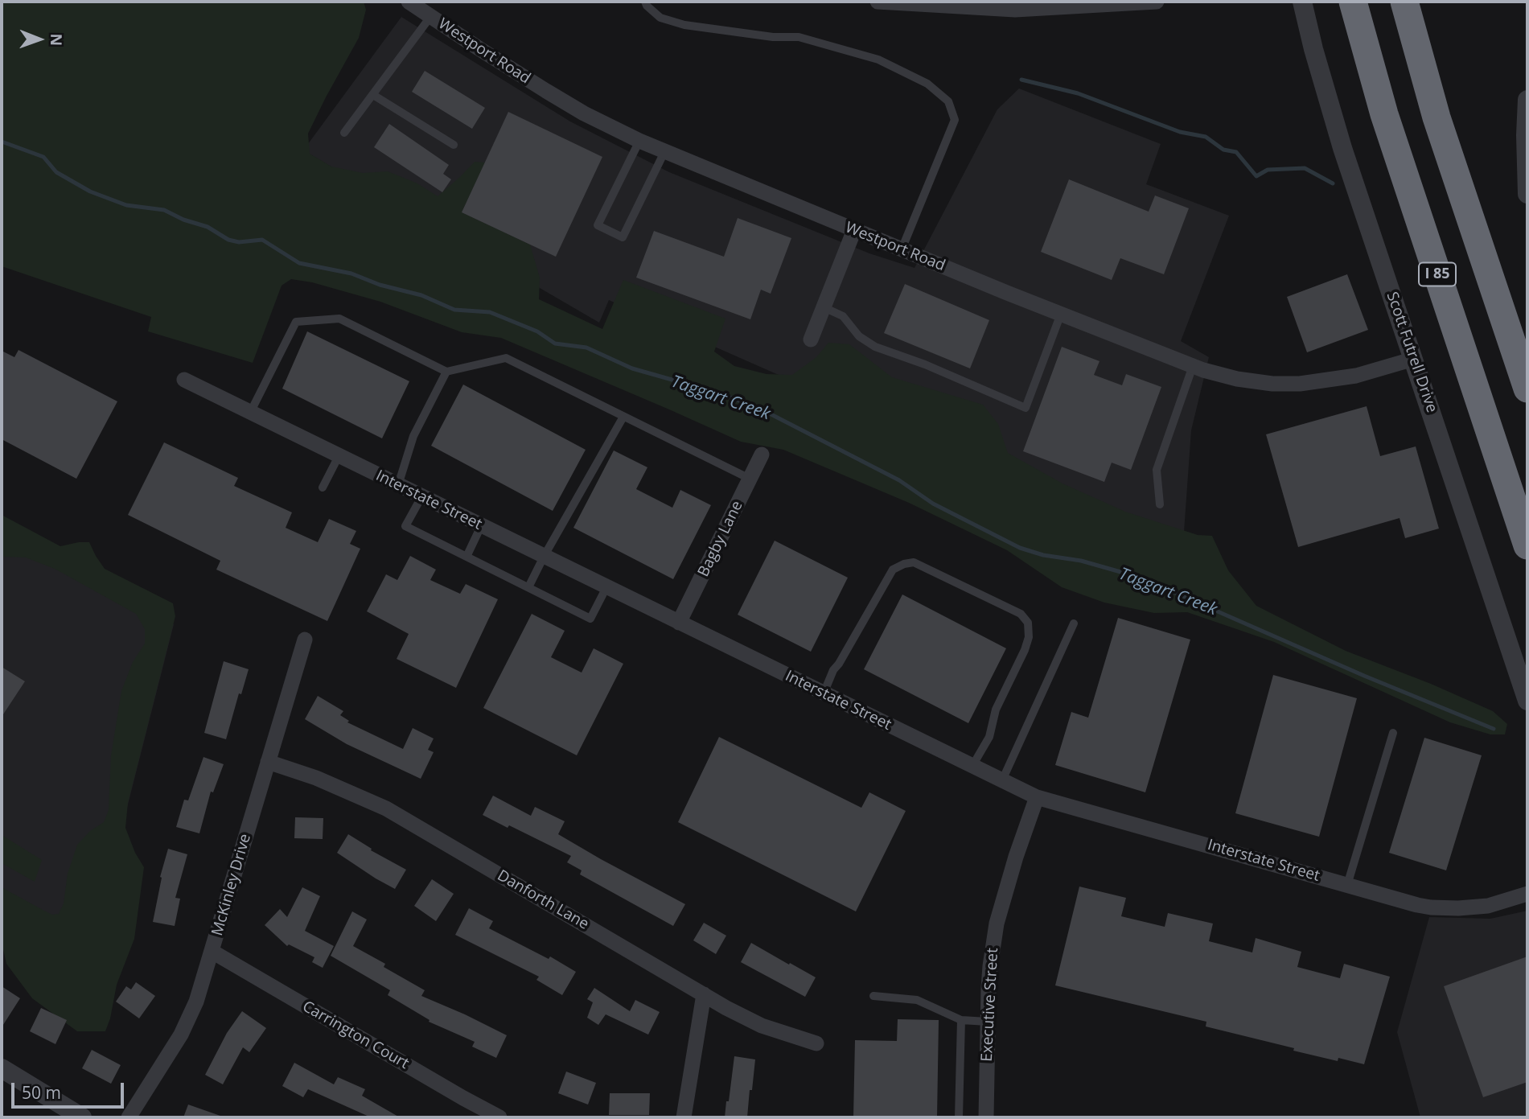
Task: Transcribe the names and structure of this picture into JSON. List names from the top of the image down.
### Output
{
  "streets": {
    "highway": ["I 85"],
    "street": [
      "Westport Road",
      "Scott Futrell Drive",
      "Interstate Street",
      "Bagby Lane",
      "McKinley Drive",
      "Danforth Lane",
      "Executive Street",
      "Carrington Court"
    ]
  },
  "crossings": [
    ["Westport Road", "Scott Futrell Drive"],
    ["Interstate Street", "Bagby Lane"],
    ["Interstate Street", "Executive Street"],
    ["McKinley Drive", "Danforth Lane"],
    ["McKinley Drive", "Carrington Court"]
  ],
  "water": ["Taggart Creek"],
  "scale_bar": "50 m",
  "north": "right"
}
